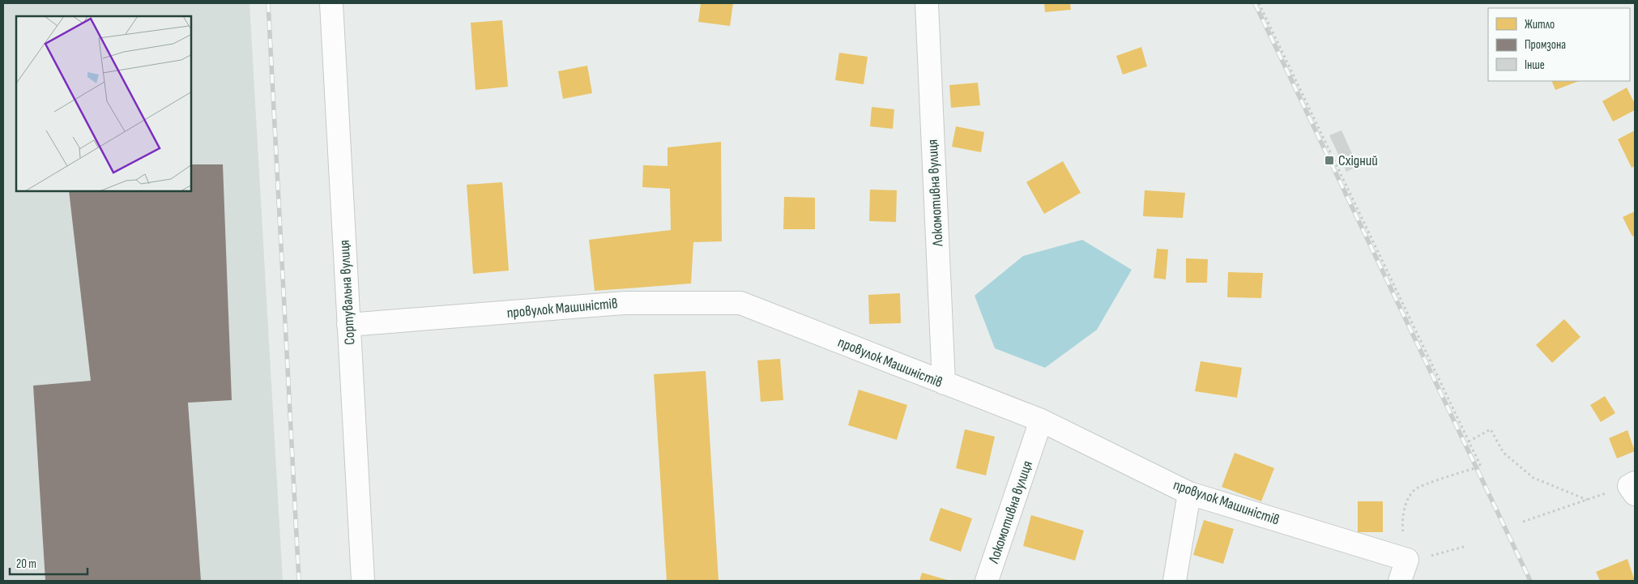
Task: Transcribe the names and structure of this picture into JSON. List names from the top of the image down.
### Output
{
  "streets": {
    "street": ["Локомотивна вулиця", "Сортувальна вулиця", "провулок Машиністів"]
  },
  "crossings": [
    ["Локомотивна вулиця", "провулок Машиністів"],
    ["Сортувальна вулиця", "провулок Машиністів"]
  ],
  "places": {
    "transit": ["Східний"]
  },
  "legend": ["Житло", "Промзона", "Інше"],
  "scale_bar": "20 m"
}
